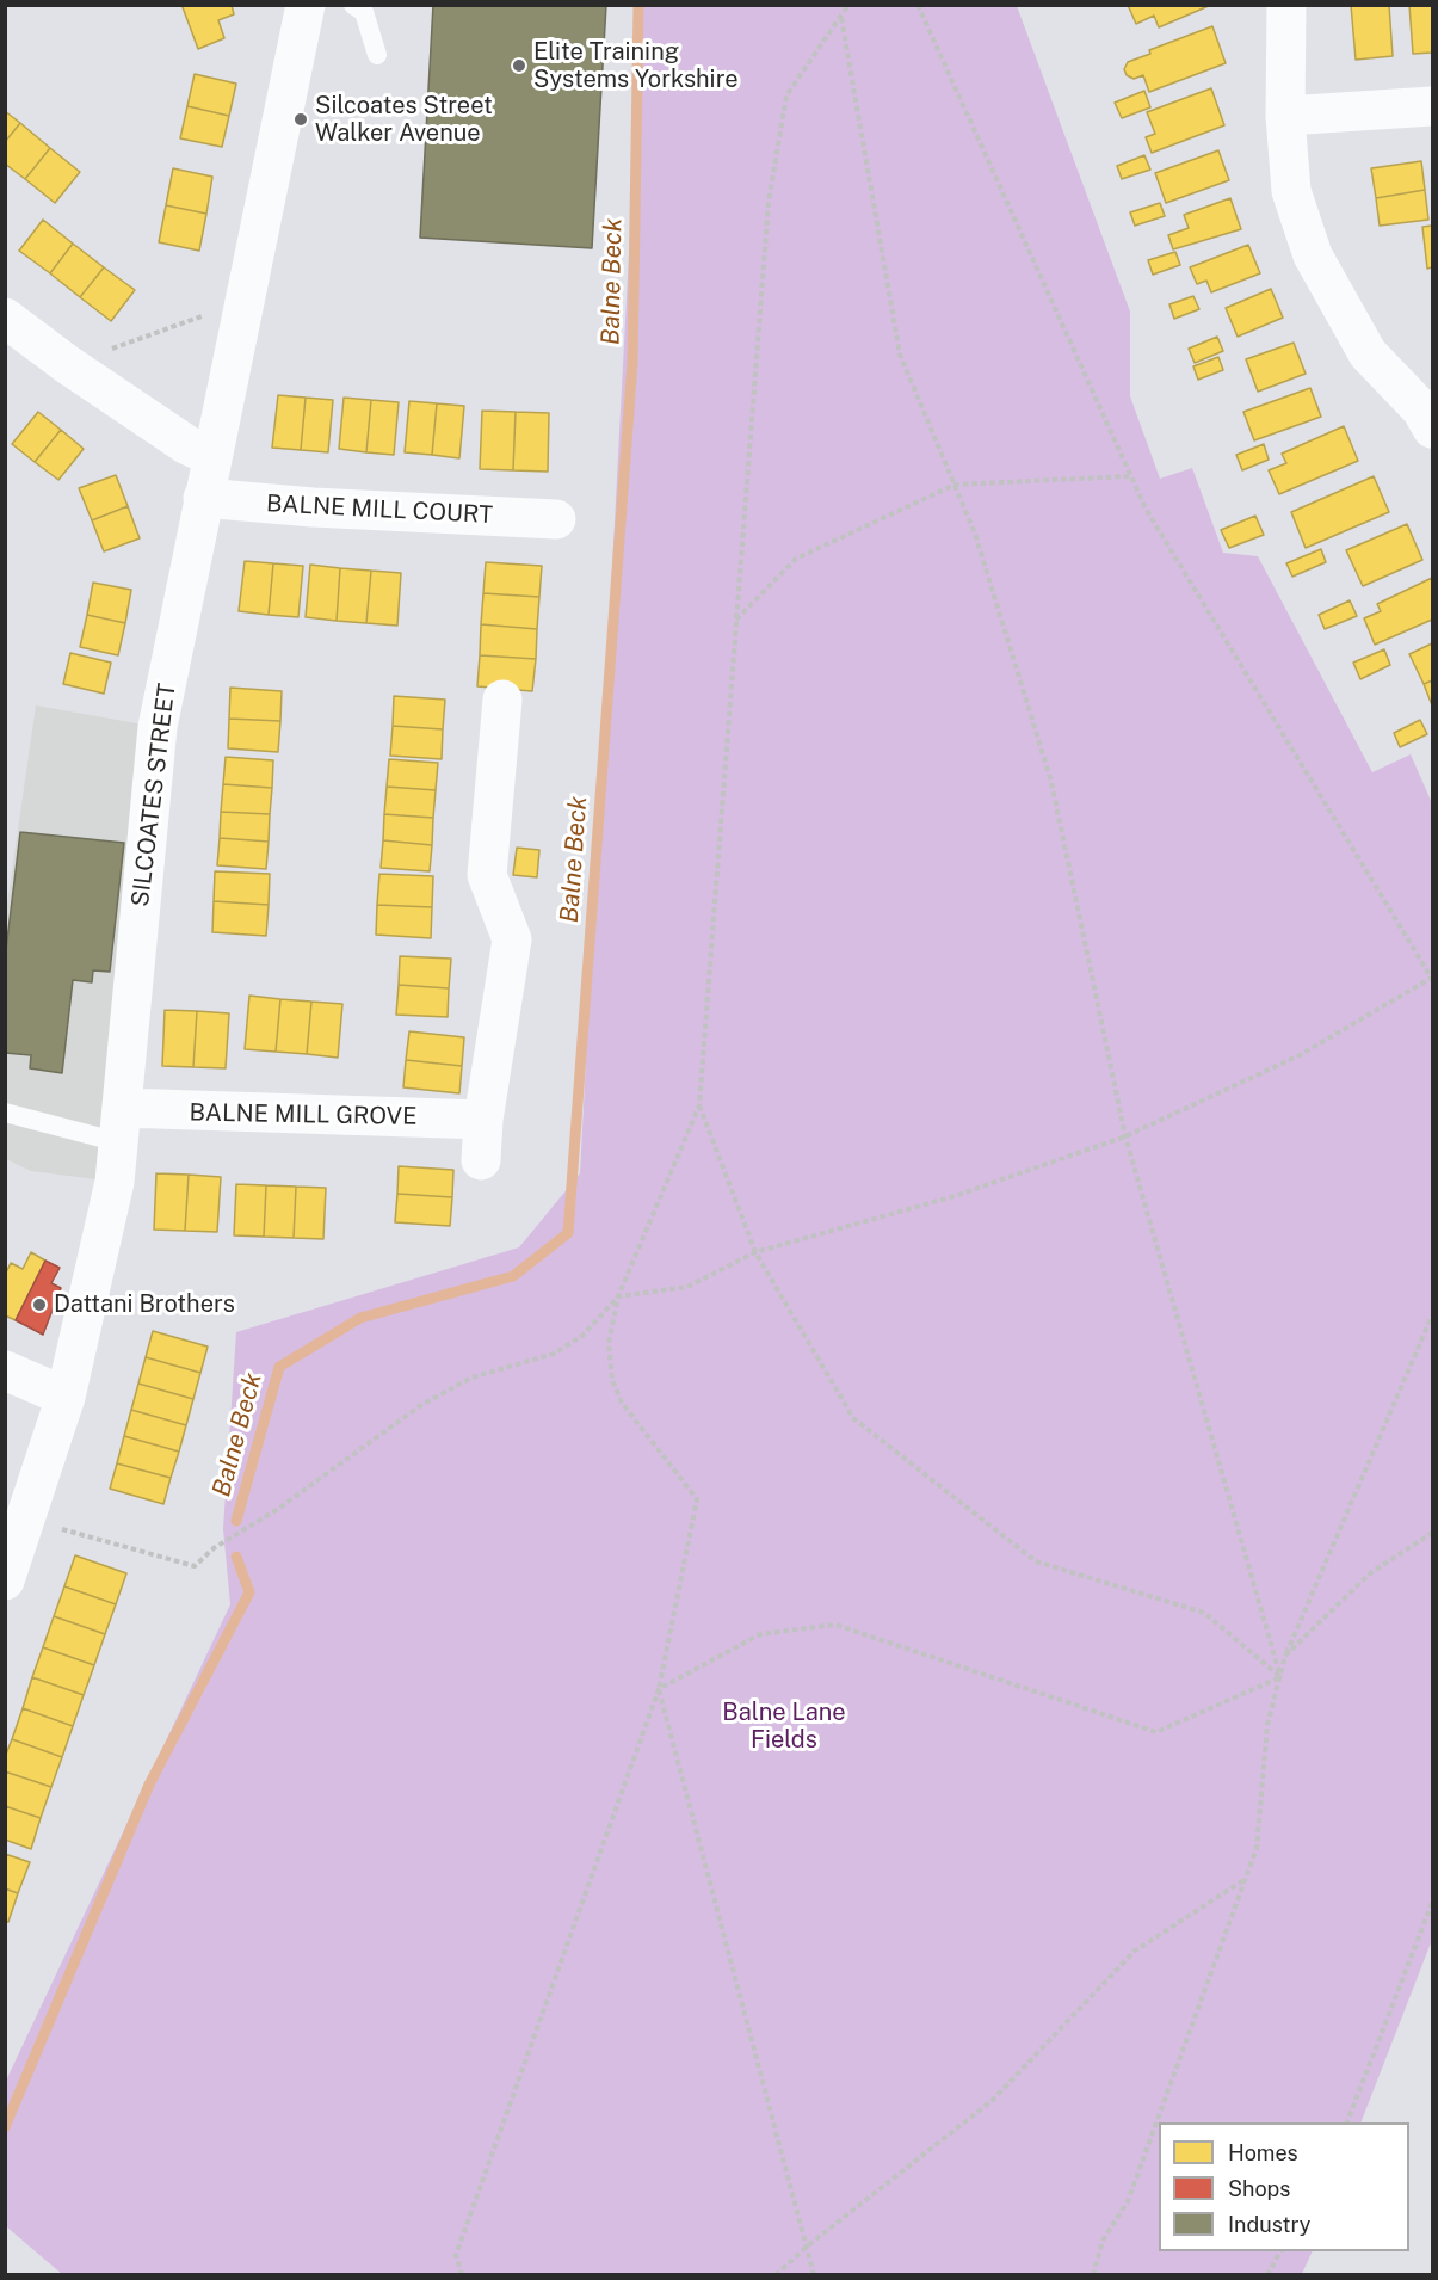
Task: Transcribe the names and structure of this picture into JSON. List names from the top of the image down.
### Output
{
  "streets": {
    "street": ["BALNE MILL COURT", "SILCOATES STREET", "BALNE MILL GROVE"]
  },
  "crossings": [
    ["BALNE MILL COURT", "SILCOATES STREET"],
    ["SILCOATES STREET", "BALNE MILL GROVE"]
  ],
  "water": ["Balne Beck"],
  "parks": ["Balne Lane Fields"],
  "places": ["Elite Training Systems Yorkshire", "Silcoates Street Walker Avenue", "Dattani Brothers"],
  "legend": ["Homes", "Shops", "Industry"]
}
